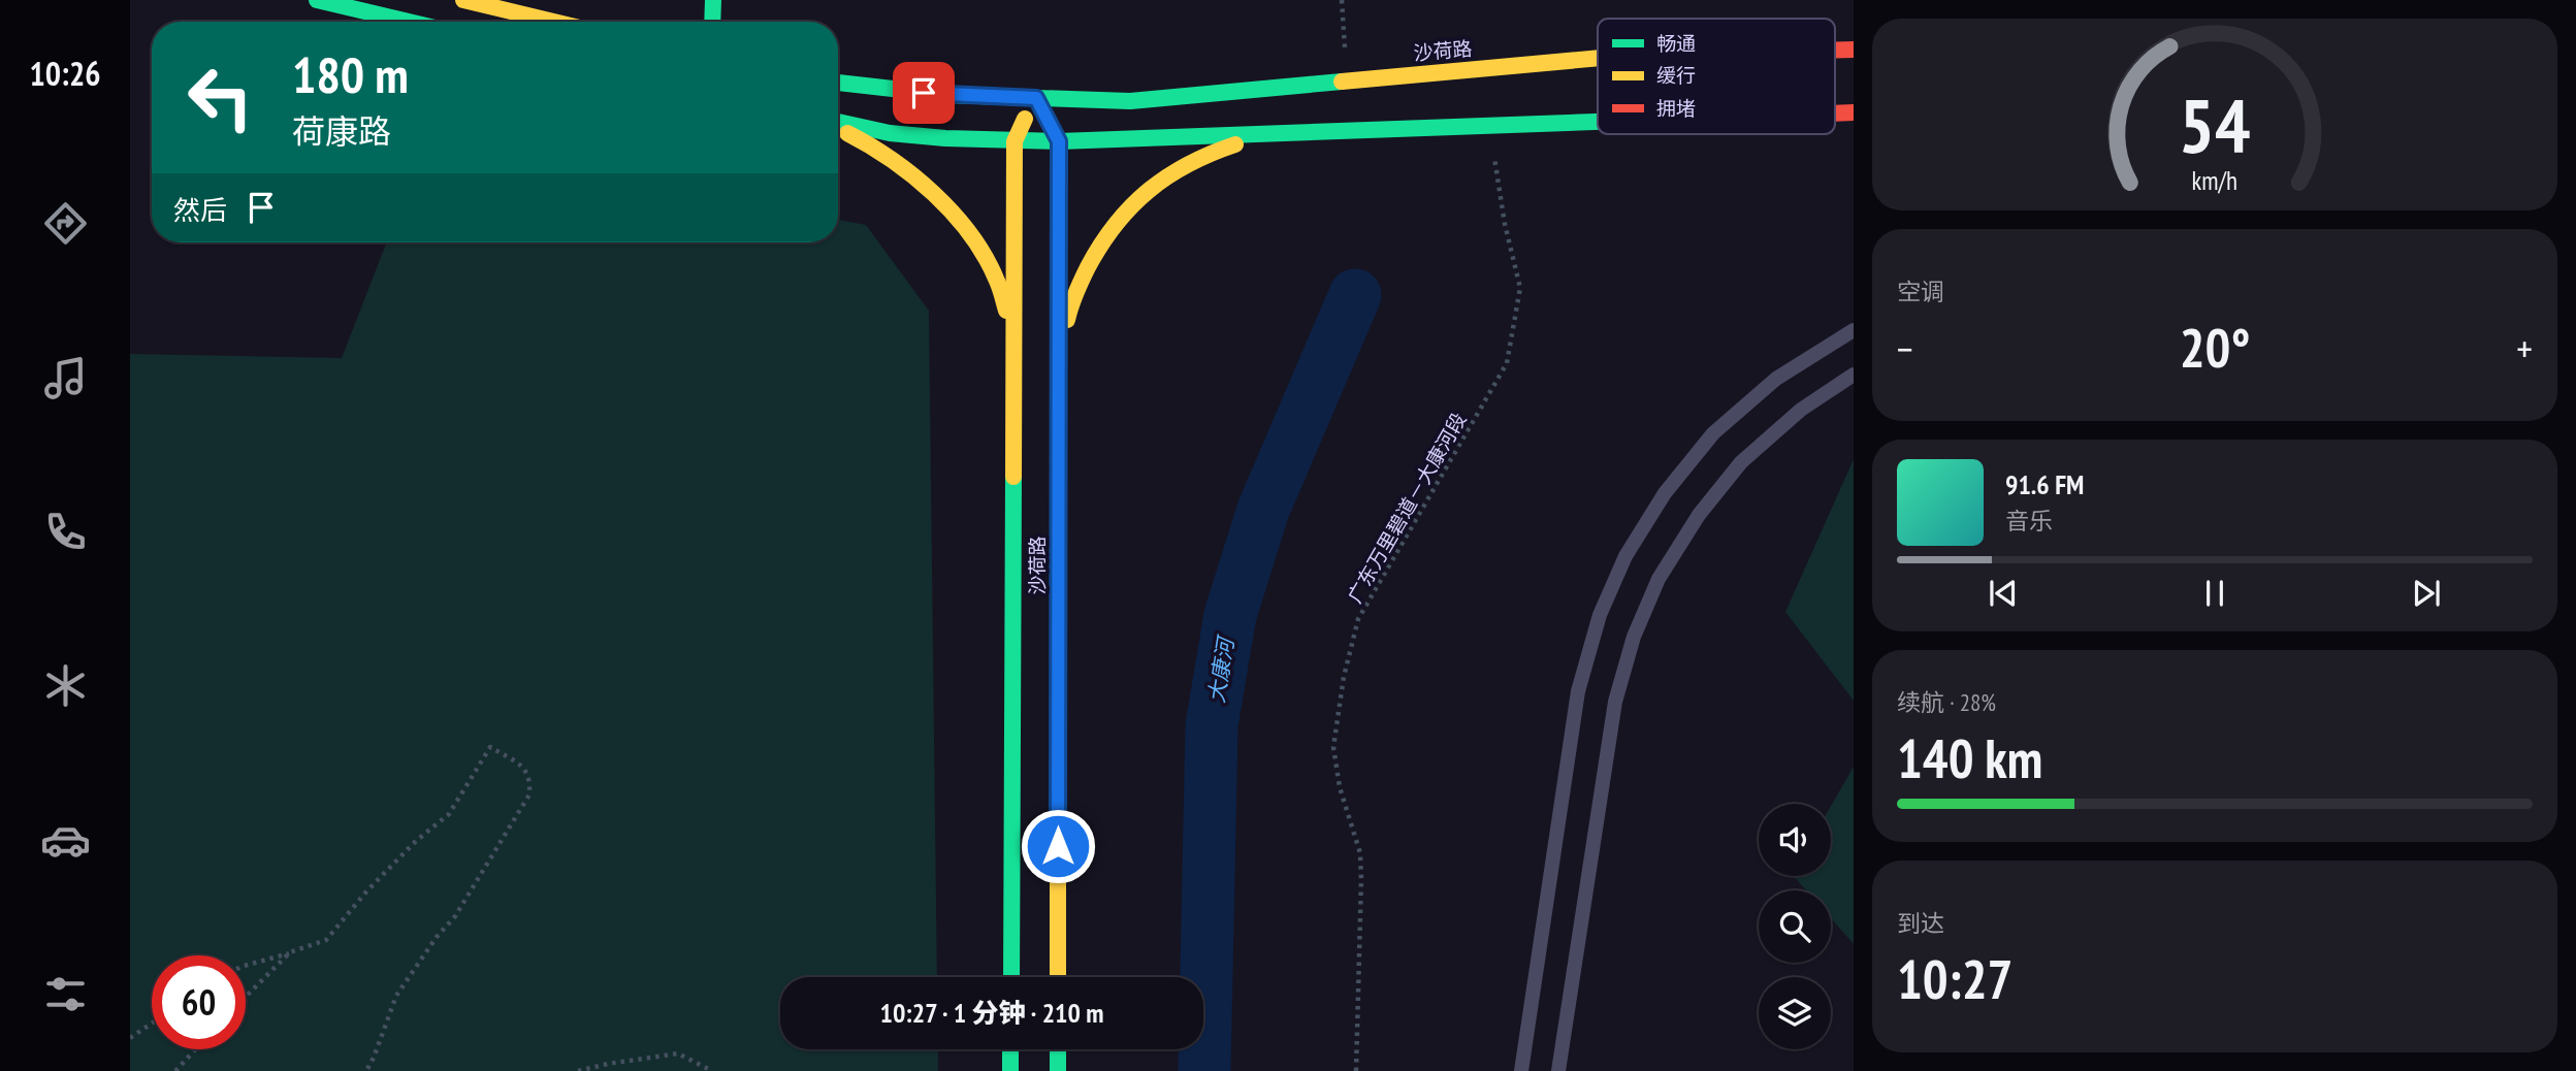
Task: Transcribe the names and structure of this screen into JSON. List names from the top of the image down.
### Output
{
  "streets": {
    "main road": ["沙荷路"],
    "path": ["广东万里碧道－大康河段"]
  },
  "water": ["大康河"],
  "legend": ["畅通", "缓行", "拥堵"],
  "page": {
    "tabs": "10:26",
    "turn": ["180 m", "荷康路"],
    "then": "然后",
    "tile": [
      "空调",
      ["续航 · 28%", "140 km"],
      ["到达", "10:27"]
    ],
    "heat": ["−", "20°", "+"],
    "song": ["91.6 FM", "音乐"],
    "limit": "60",
    "trip": "10:27 · 1 分钟 · 210 m",
    "gauge": ["54", "km/h"]
  }
}
